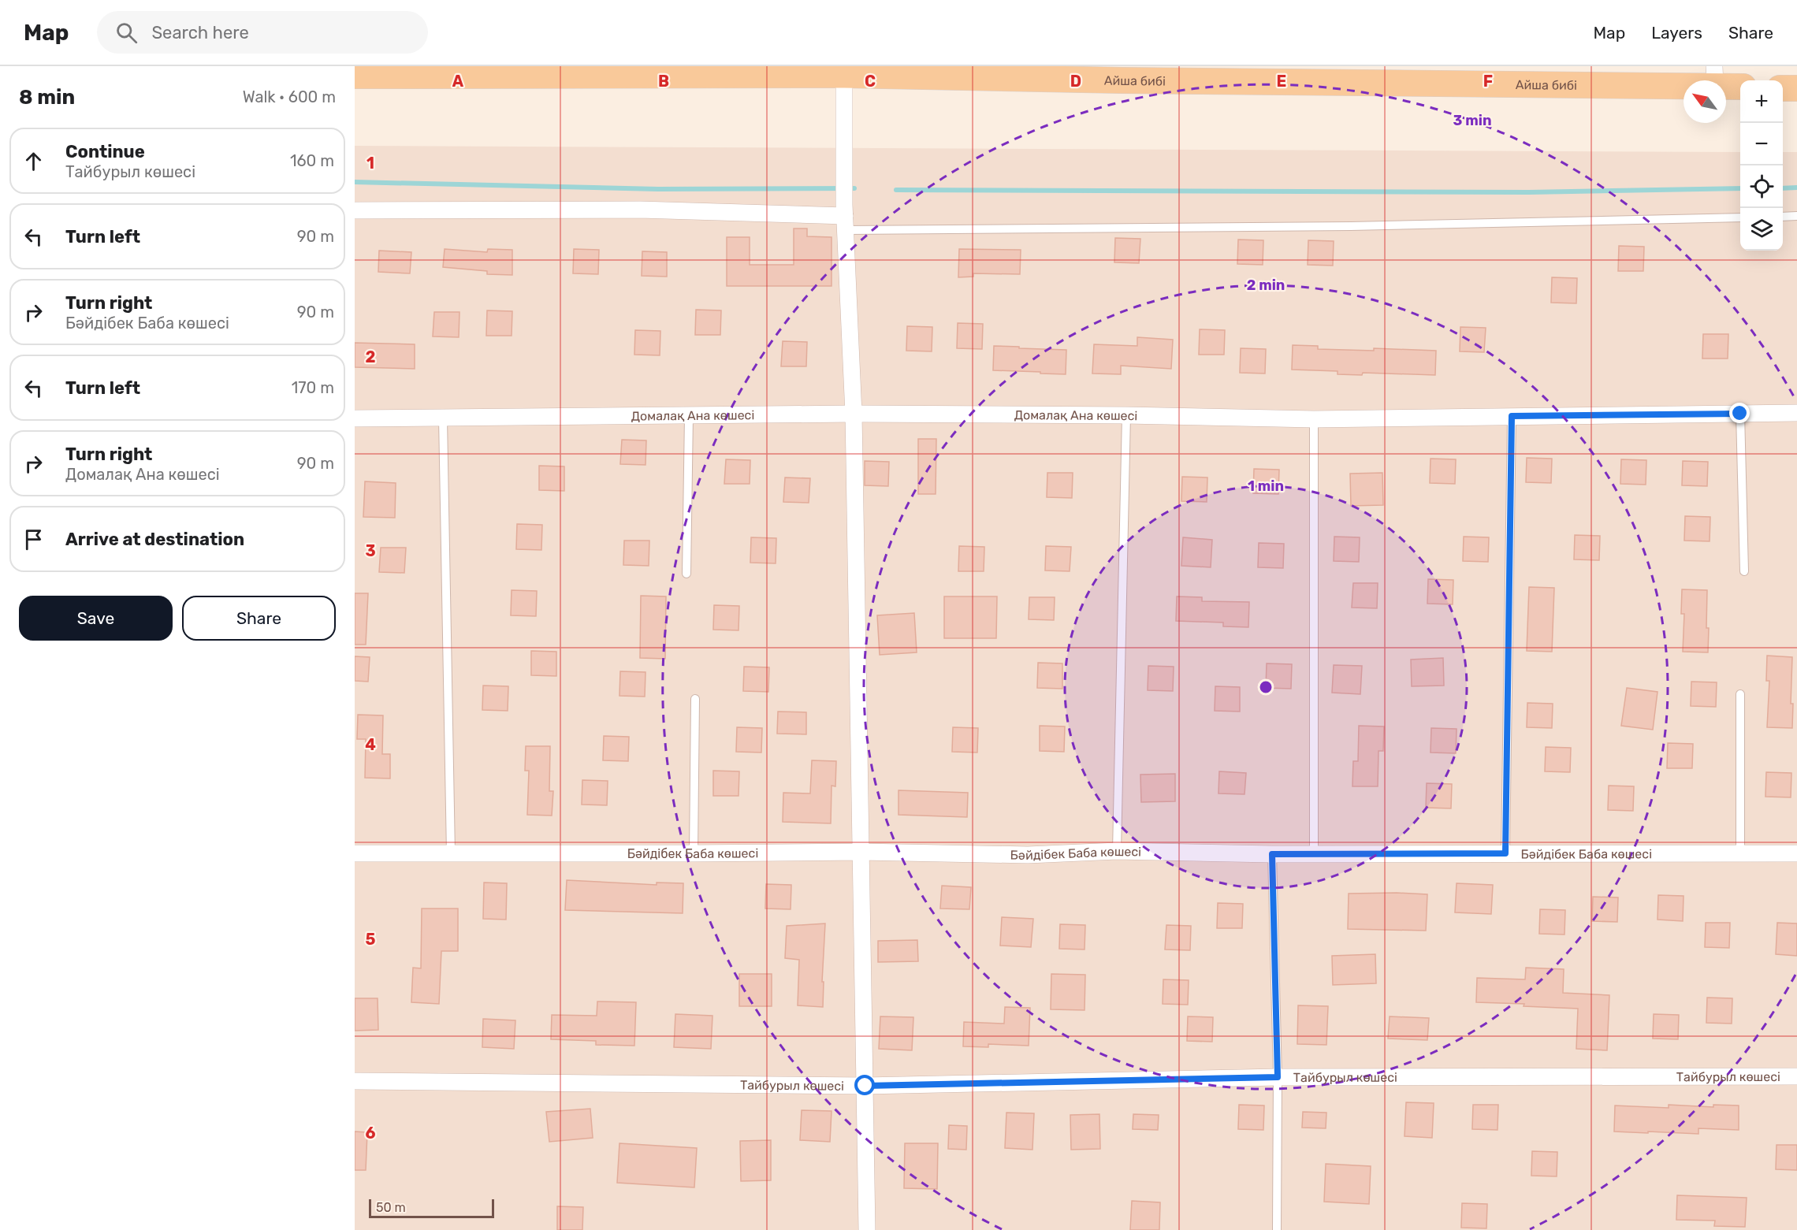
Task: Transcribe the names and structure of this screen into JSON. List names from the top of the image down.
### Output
{
  "streets": {
    "main road": ["Айша бибі"],
    "street": ["Домалақ Ана көшесі", "Бәйдібек Баба көшесі", "Тайбурыл көшесі"]
  },
  "scale_bar": "50 m",
  "north": "top left",
  "page": {
    "header": "Map",
    "search": "Search here",
    "nav": ["Map", "Layers", "Share"],
    "heading": ["8 min", "Walk · 600 m"],
    "map_buttons": ["+", "−"],
    "list": [
      ["Continue", "Тайбурыл көшесі", "160 m"],
      ["Turn left", "90 m"],
      ["Turn right", "Бәйдібек Баба көшесі", "90 m"],
      ["Turn left", "170 m"],
      ["Turn right", "Домалақ Ана көшесі", "90 m"],
      "Arrive at destination"
    ],
    "buttons": ["Save", "Share"],
    "scale": "50 m"
  },
  "grid": {
    "columns": [
      "A",
      "B",
      "C",
      "D",
      "E",
      "F"
    ],
    "rows": [
      "1",
      "2",
      "3",
      "4",
      "5",
      "6"
    ]
  },
  "rings": ["3 min", "2 min", "1 min"]
}
